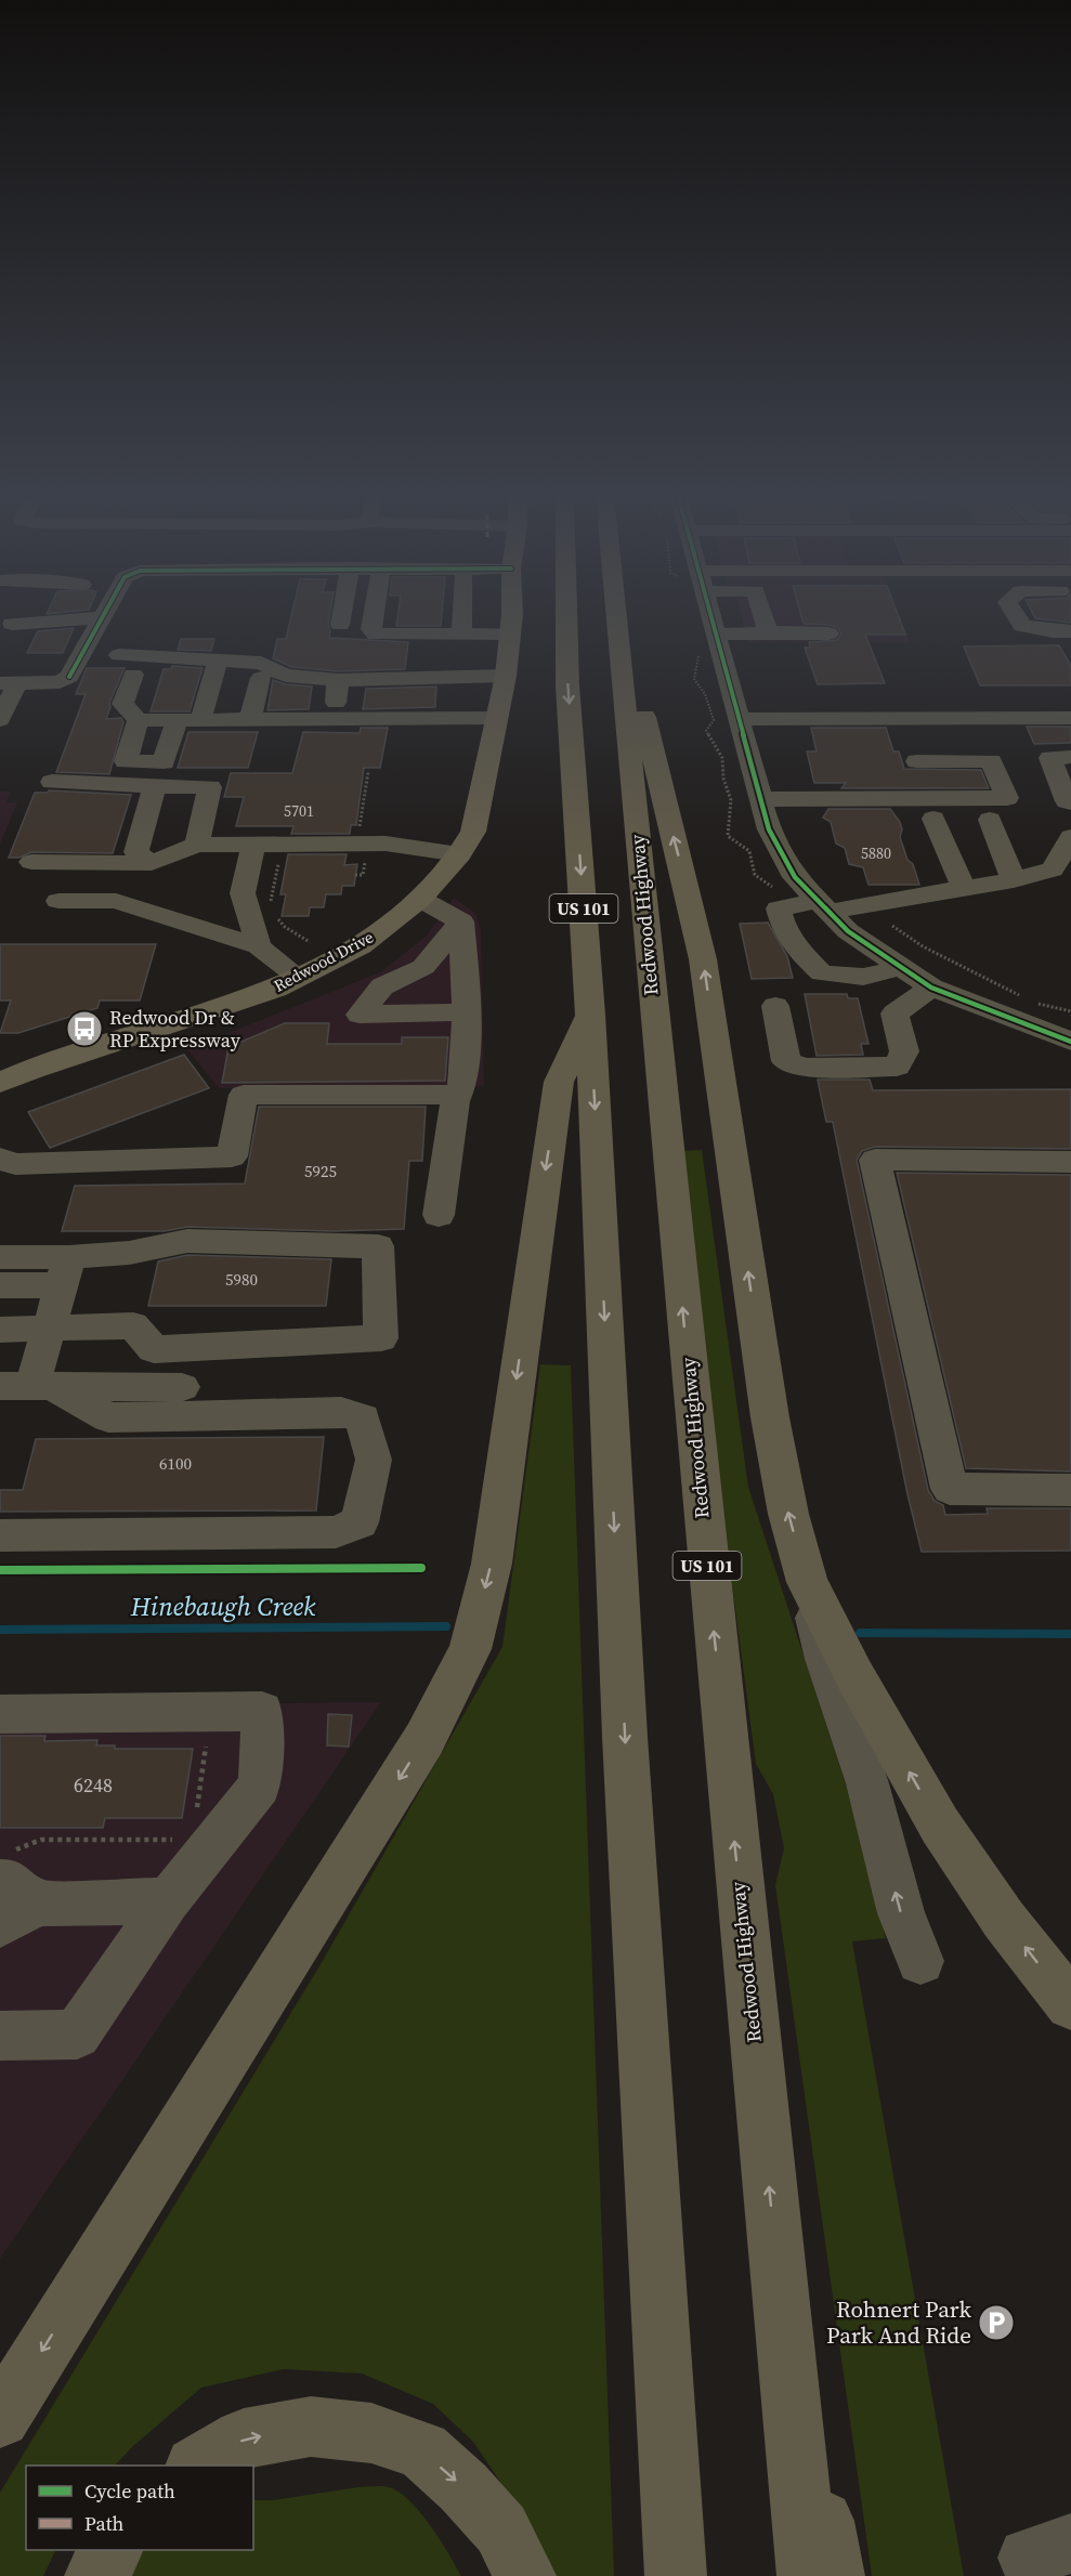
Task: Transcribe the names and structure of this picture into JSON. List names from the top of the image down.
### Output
{
  "streets": {
    "highway": ["US 101", "Redwood Highway"],
    "main road": ["Redwood Drive"]
  },
  "water": ["Hinebaugh Creek"],
  "places": {
    "bus stop": ["Redwood Dr & RP Expressway"],
    "parking": ["Rohnert Park Park And Ride"]
  },
  "house_numbers": [
    "5701",
    "5880",
    "5925",
    "5980",
    "6100",
    "6248"
  ],
  "legend": ["Cycle path", "Path"]
}
